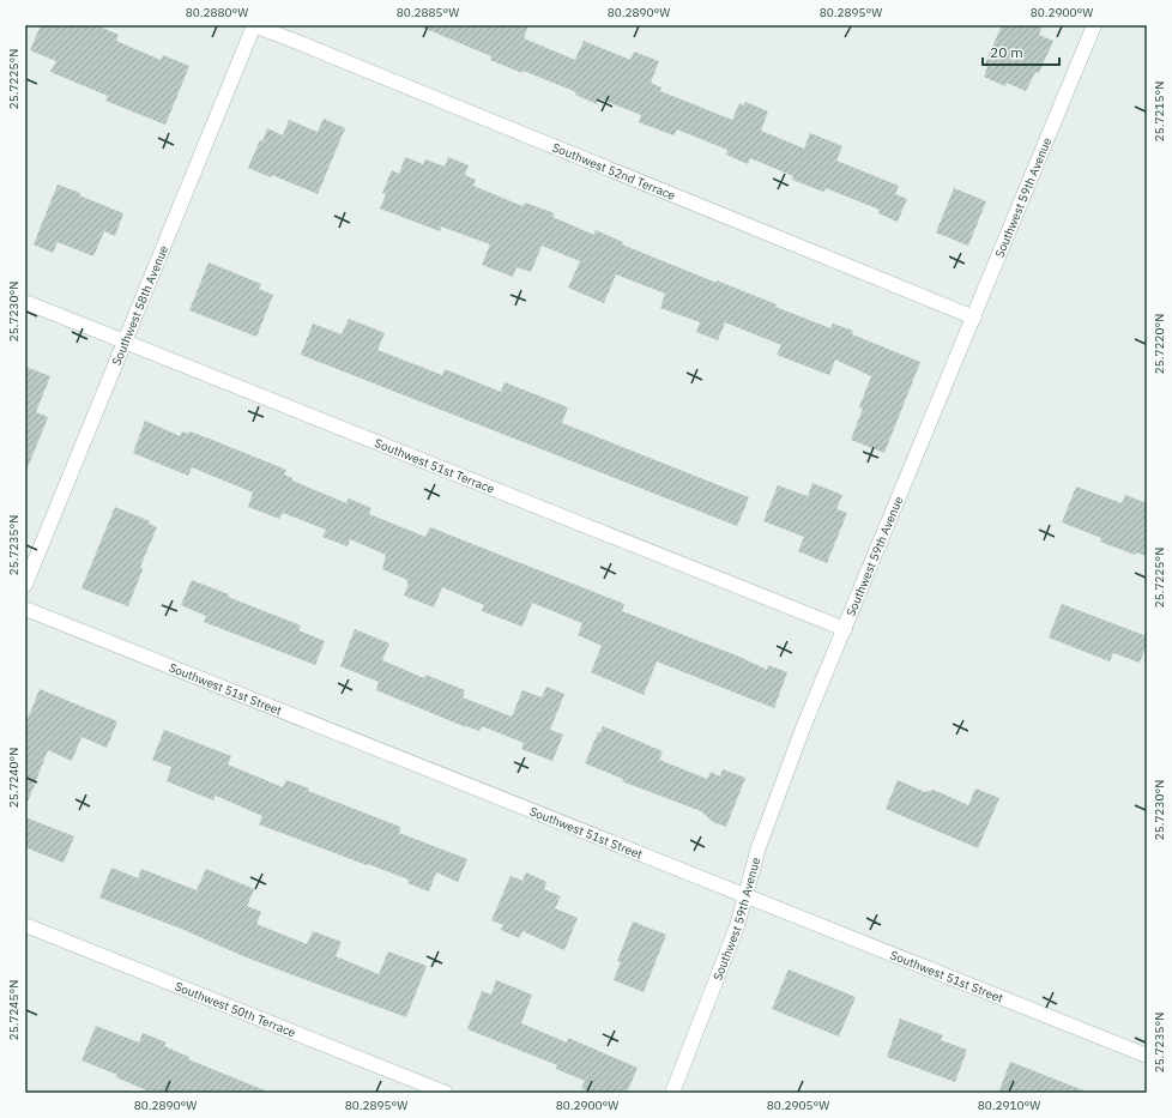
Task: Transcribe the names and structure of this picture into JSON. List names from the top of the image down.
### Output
{
  "streets": {
    "street": [
      "Southwest 52nd Terrace",
      "Southwest 59th Avenue",
      "Southwest 58th Avenue",
      "Southwest 51st Terrace",
      "Southwest 51st Street",
      "Southwest 50th Terrace"
    ]
  },
  "crossings": [
    ["Southwest 52nd Terrace", "Southwest 59th Avenue"],
    ["Southwest 52nd Terrace", "Southwest 58th Avenue"],
    ["Southwest 59th Avenue", "Southwest 51st Terrace"],
    ["Southwest 59th Avenue", "Southwest 51st Street"],
    ["Southwest 58th Avenue", "Southwest 51st Terrace"]
  ],
  "scale_bar": "20 m",
  "coordinates": [
    "80.2880°W",
    "80.2885°W",
    "80.2890°W",
    "80.2895°W",
    "80.2900°W",
    "25.7225°N",
    "25.7215°N",
    "25.7230°N",
    "25.7220°N",
    "25.7235°N",
    "25.7240°N",
    "25.7245°N",
    "80.2905°W",
    "80.2910°W"
  ]
}
